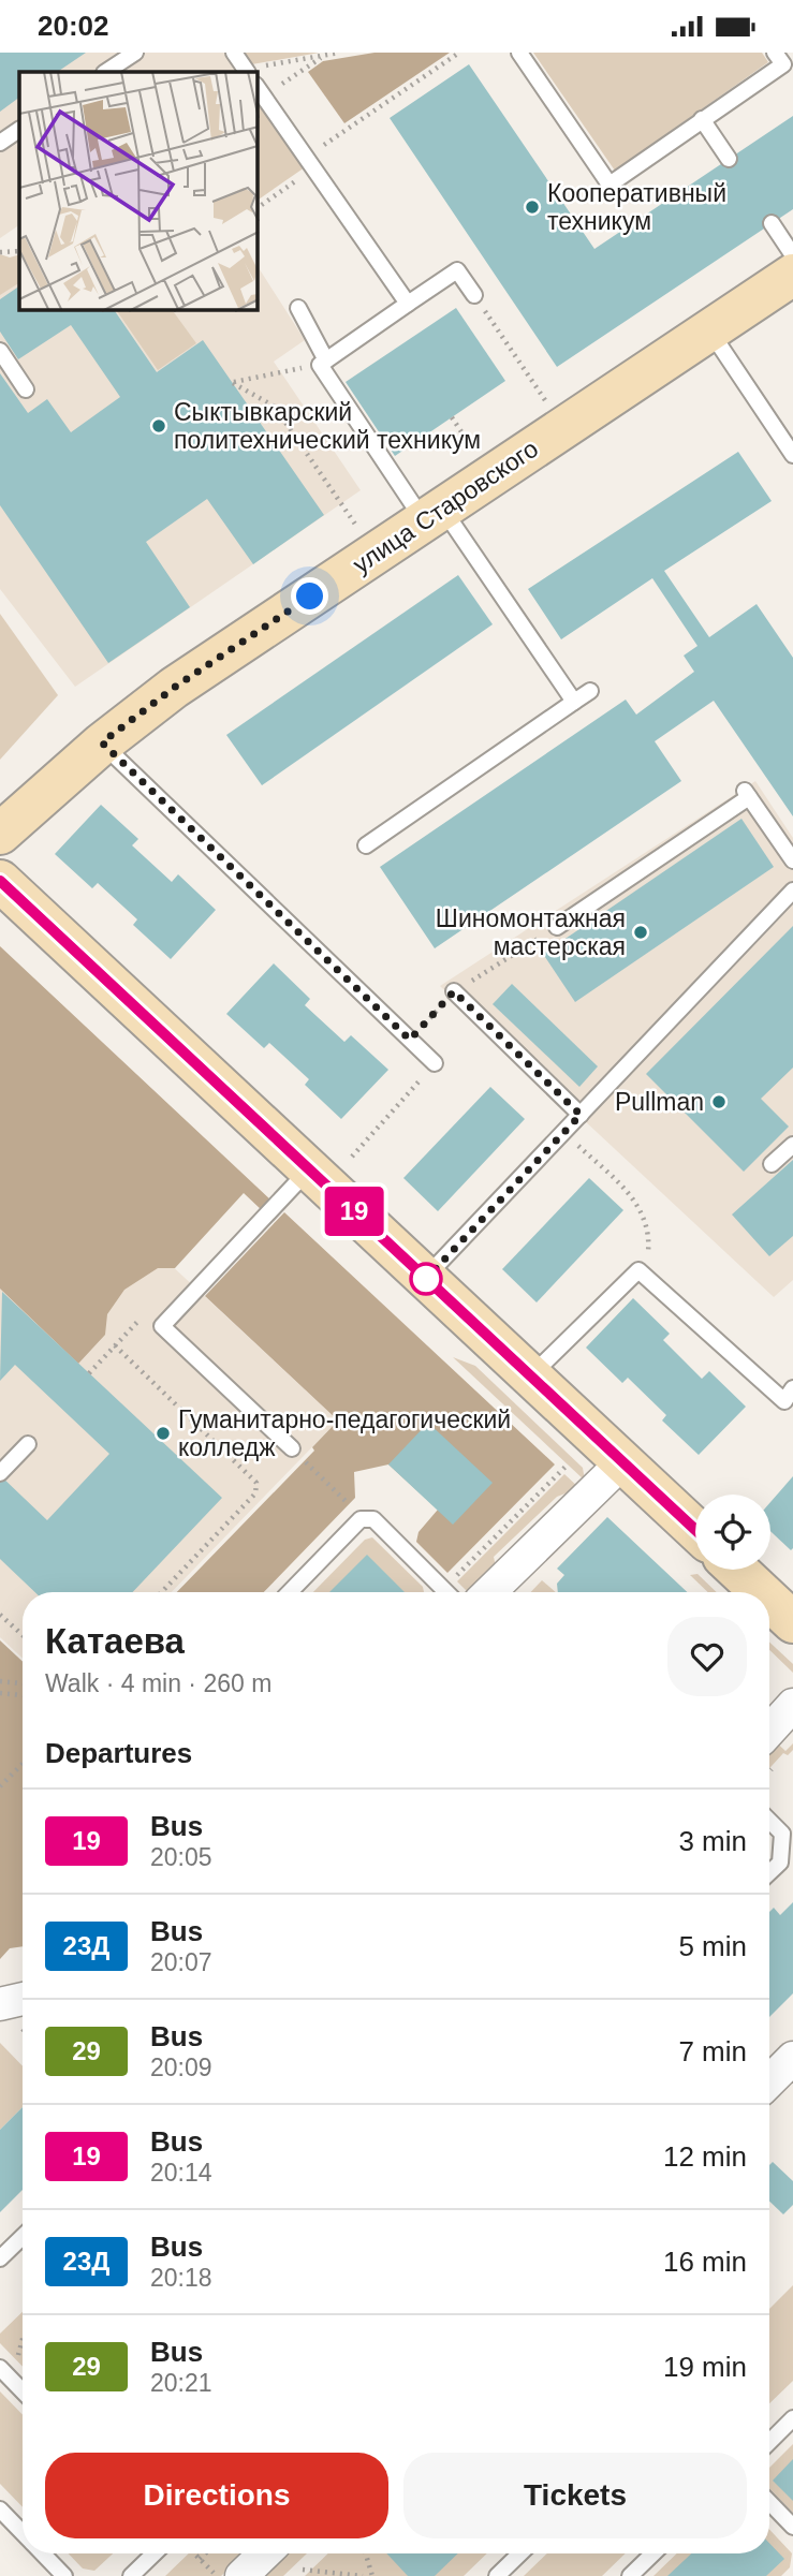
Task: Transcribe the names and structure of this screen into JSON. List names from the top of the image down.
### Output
{
  "streets": {
    "street": ["улица Старовского"]
  },
  "places": [
    "Кооперативный техникум",
    "Сыктывкарский политехнический техникум",
    "Шиномонтажная мастерская",
    "Pullman",
    "Гуманитарно-педагогический колледж"
  ],
  "lines": ["bus line 19"],
  "page": {
    "status": "20:02",
    "on_map": "19",
    "heading": [
      ["Катаева", "Walk · 4 min · 260 m"],
      "Departures"
    ],
    "list": [
      {
        "mark": "19",
        "name": "Bus",
        "note": "20:05",
        "value": "3 min"
      },
      {
        "mark": "23Д",
        "name": "Bus",
        "note": "20:07",
        "value": "5 min"
      },
      {
        "mark": "29",
        "name": "Bus",
        "note": "20:09",
        "value": "7 min"
      },
      {
        "mark": "19",
        "name": "Bus",
        "note": "20:14",
        "value": "12 min"
      },
      {
        "mark": "23Д",
        "name": "Bus",
        "note": "20:18",
        "value": "16 min"
      },
      {
        "mark": "29",
        "name": "Bus",
        "note": "20:21",
        "value": "19 min"
      }
    ],
    "buttons": ["Directions", "Tickets"]
  }
}
